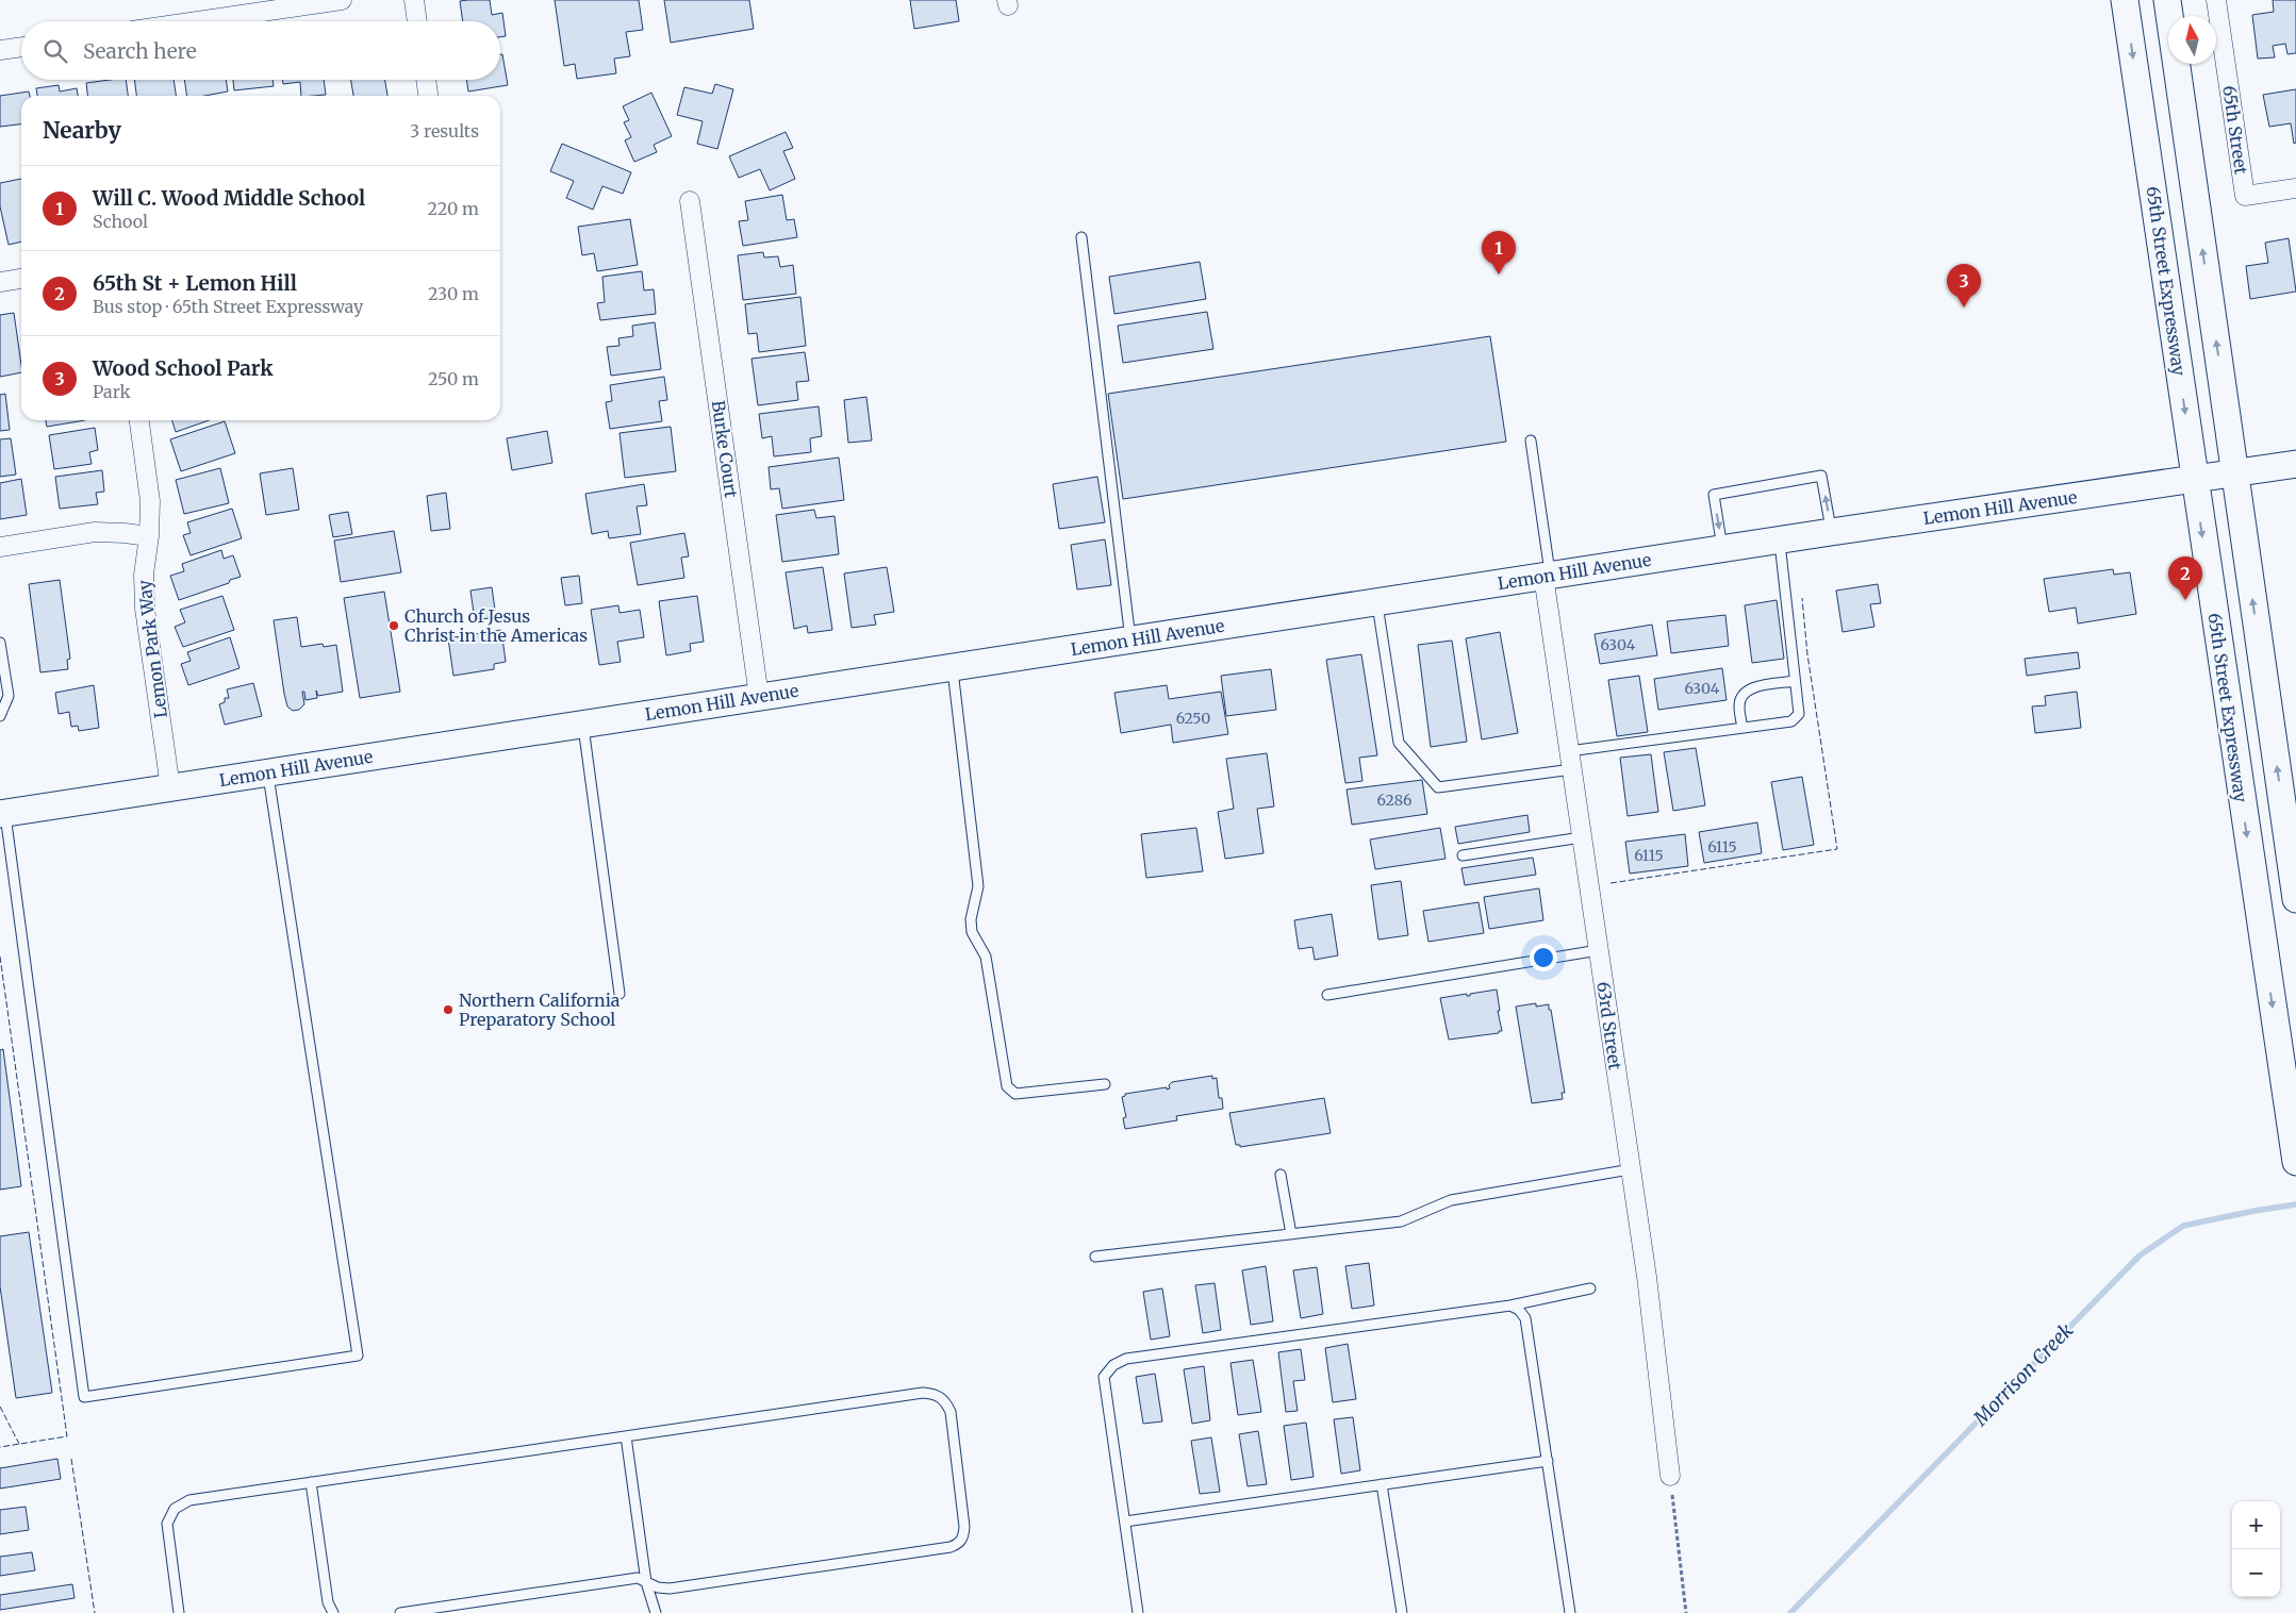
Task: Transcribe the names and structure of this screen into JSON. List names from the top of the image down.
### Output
{
  "streets": {
    "street": [
      "65th Street",
      "65th Street Expressway",
      "Burke Court",
      "Lemon Hill Avenue",
      "Lemon Park Way",
      "63rd Street"
    ]
  },
  "crossings": [
    ["65th Street Expressway", "Lemon Hill Avenue"],
    ["Burke Court", "Lemon Hill Avenue"],
    ["Lemon Hill Avenue", "Lemon Park Way"],
    ["Lemon Hill Avenue", "63rd Street"]
  ],
  "water": ["Morrison Creek"],
  "places": ["Church of Jesus Christ in the Americas", "Northern California Preparatory School"],
  "house_numbers": [
    "6304",
    "6304",
    "6250",
    "6286",
    "6115",
    "6115"
  ],
  "north": "top",
  "page": {
    "search": "Search here",
    "heading": ["Nearby", "3 results"],
    "list": [
      {
        "mark": "1",
        "name": "Will C. Wood Middle School",
        "note": "School",
        "value": "220 m"
      },
      {
        "mark": "2",
        "name": "65th St + Lemon Hill",
        "note": "Bus stop · 65th Street Expressway",
        "value": "230 m"
      },
      {
        "mark": "3",
        "name": "Wood School Park",
        "note": "Park",
        "value": "250 m"
      }
    ],
    "pins": ["1", "3", "2"],
    "map_buttons": ["+", "−"]
  }
}
